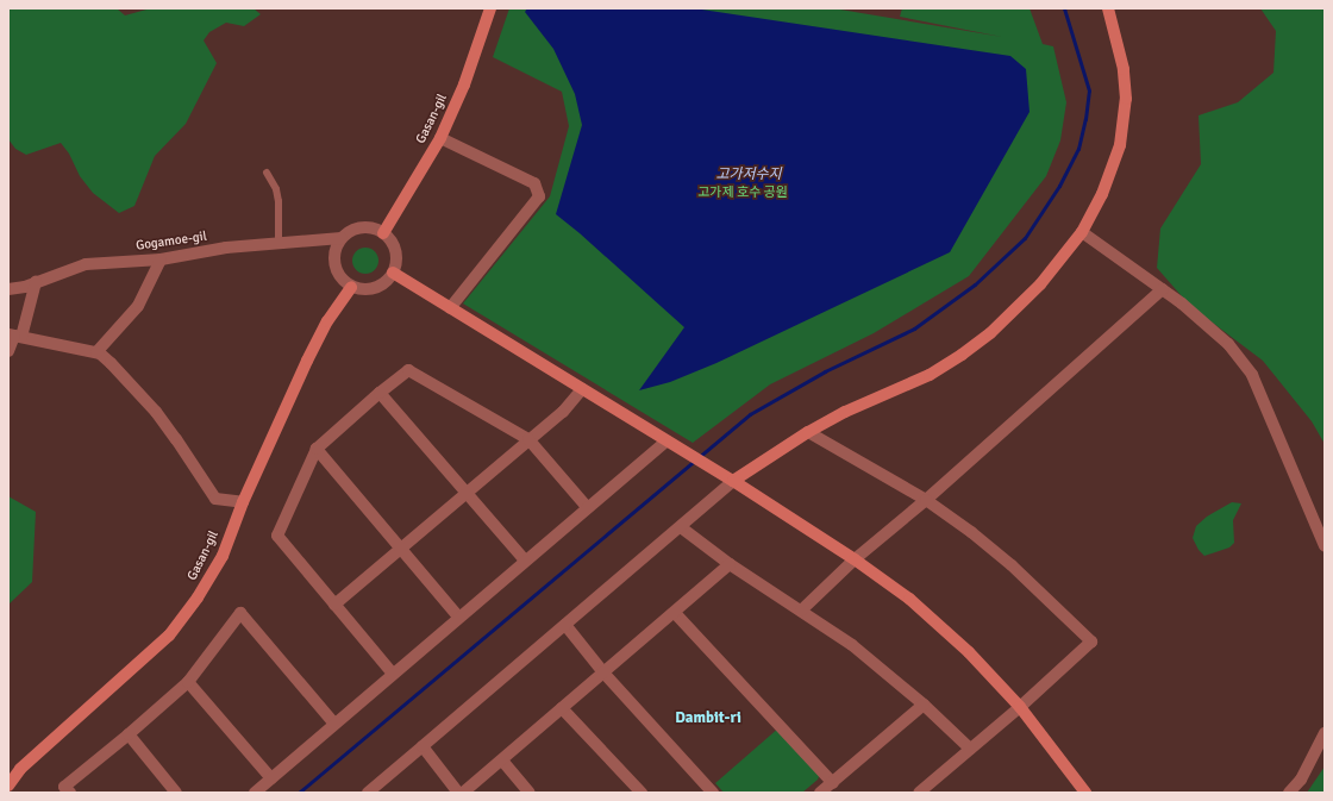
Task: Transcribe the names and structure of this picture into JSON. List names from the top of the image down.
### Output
{
  "streets": {
    "street": ["Gasan-gil", "Gogamoe-gil"]
  },
  "crossings": [
    ["Gasan-gil", "Gogamoe-gil"]
  ],
  "districts": ["Dambit-ri"],
  "water": ["고가저수지"],
  "parks": ["고가제 호수 공원"]
}
